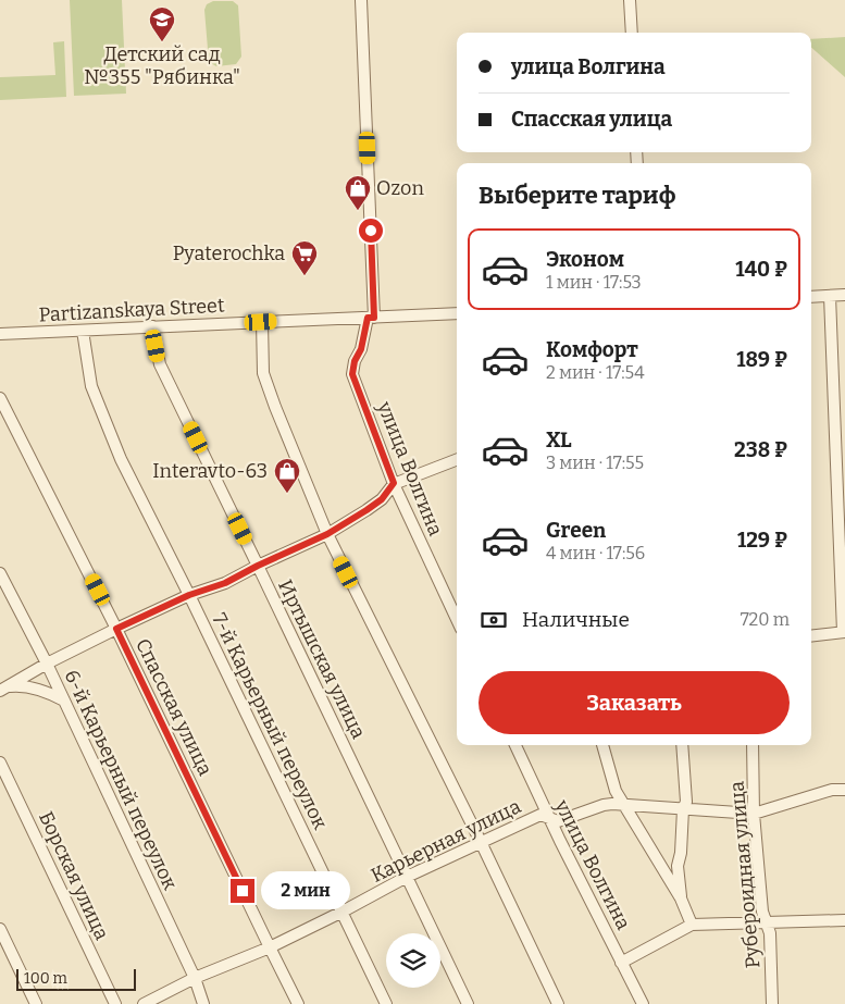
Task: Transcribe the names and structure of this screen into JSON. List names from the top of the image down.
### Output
{
  "streets": {
    "street": [
      "Partizanskaya Street",
      "улица Волгина",
      "Иртышская улица",
      "Спасская улица",
      "7-й Карьерный переулок",
      "6-й Карьерный переулок",
      "Карьерная улица",
      "Рубероидная улица",
      "Борская улица"
    ]
  },
  "crossings": [
    ["Partizanskaya Street", "улица Волгина"],
    ["Partizanskaya Street", "Иртышская улица"],
    ["Partizanskaya Street", "7-й Карьерный переулок"],
    ["улица Волгина", "Карьерная улица"],
    ["Иртышская улица", "Карьерная улица"],
    ["Спасская улица", "Карьерная улица"],
    ["7-й Карьерный переулок", "Карьерная улица"],
    ["6-й Карьерный переулок", "Карьерная улица"],
    ["Карьерная улица", "Рубероидная улица"]
  ],
  "places": {
    "school or university": ["Детский сад №355 \"Рябинка\""],
    "shop": ["Ozon", "Interavto-63"],
    "supermarket": ["Pyaterochka"]
  },
  "scale_bar": "100 m",
  "page": {
    "banner": ["улица Волгина", "Спасская улица"],
    "heading": "Выберите тариф",
    "list": [
      {
        "name": "Эконом",
        "note": "1 мин · 17:53",
        "value": "140 ₽"
      },
      {
        "name": "Комфорт",
        "note": "2 мин · 17:54",
        "value": "189 ₽"
      },
      {
        "name": "XL",
        "note": "3 мин · 17:55",
        "value": "238 ₽"
      },
      {
        "name": "Green",
        "note": "4 мин · 17:56",
        "value": "129 ₽"
      }
    ],
    "pay": ["Наличные", "720 m"],
    "buttons": "Заказать",
    "bubble": "2 мин",
    "scale": "100 m"
  }
}
